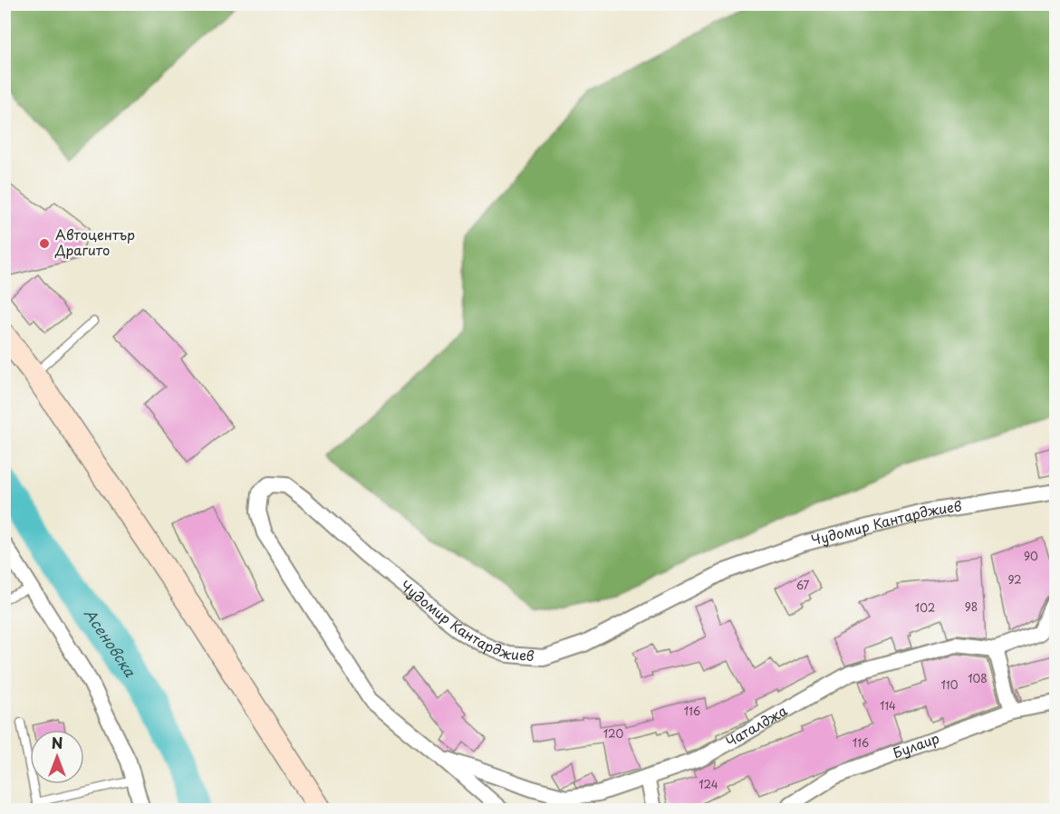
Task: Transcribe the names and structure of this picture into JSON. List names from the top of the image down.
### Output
{
  "streets": {
    "street": ["Чудомир Кантарджиев", "Чаталджа", "Булаир"]
  },
  "crossings": [
    ["Чудомир Кантарджиев", "Чаталджа"]
  ],
  "water": ["Асеновска"],
  "places": ["Автоцентър Драгито"],
  "house_numbers": [
    "90",
    "92",
    "67",
    "98",
    "102",
    "108",
    "110",
    "114",
    "116",
    "120",
    "116",
    "124"
  ],
  "north": "top"
}
